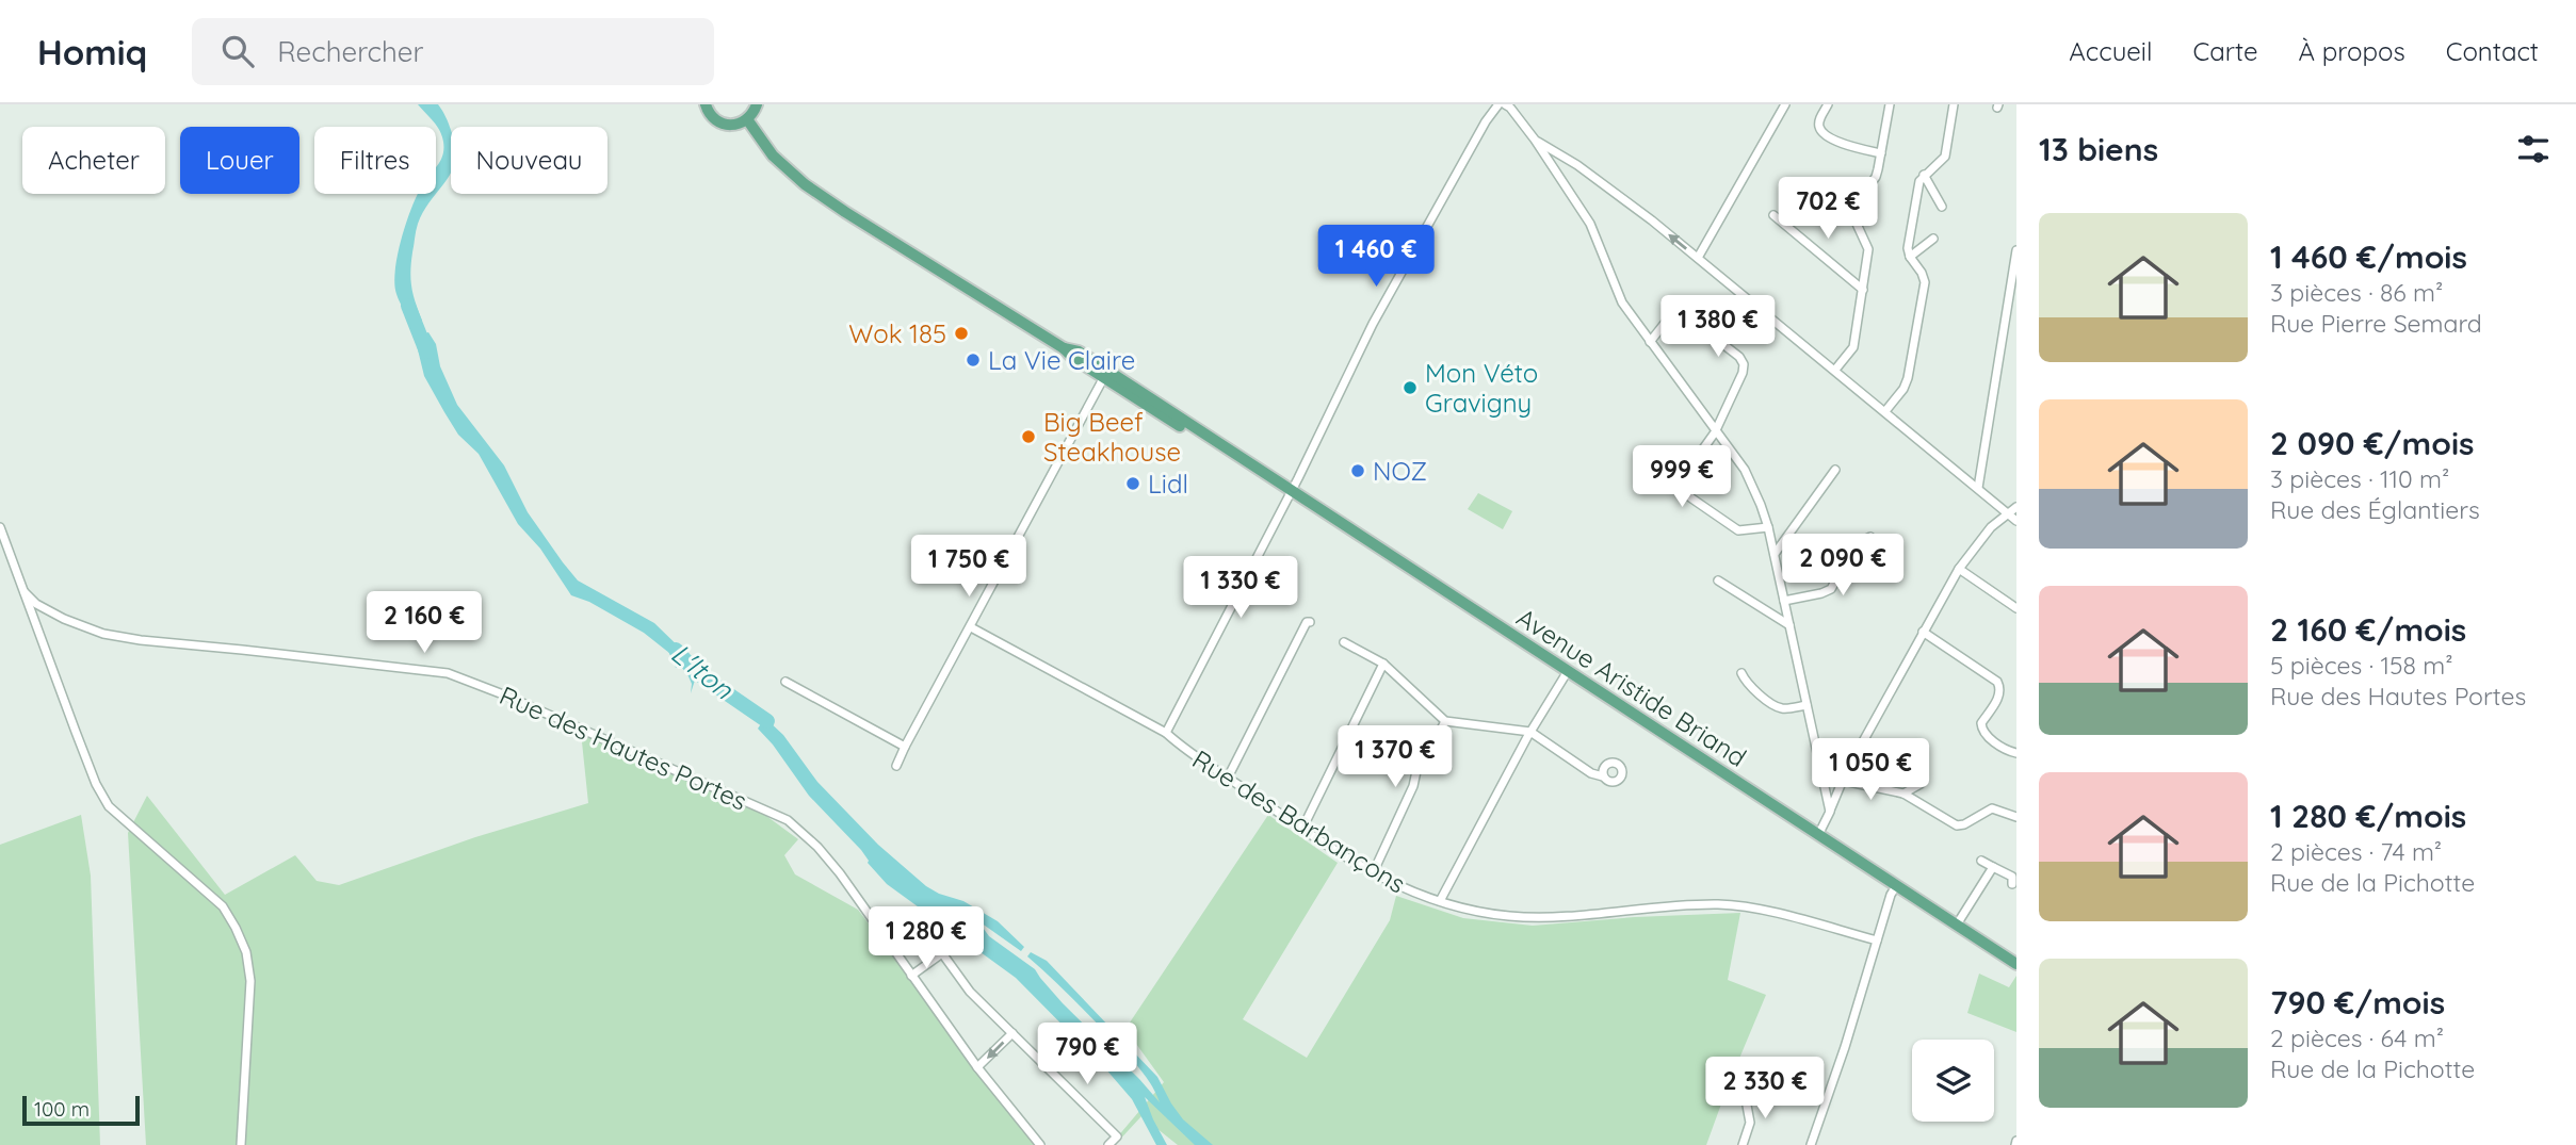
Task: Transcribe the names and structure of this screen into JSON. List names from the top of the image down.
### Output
{
  "streets": {
    "main road": ["Avenue Aristide Briand"],
    "street": ["Rue des Hautes Portes", "Rue des Barbançons"]
  },
  "water": ["L'Iton"],
  "places": [
    "Wok 185",
    "La Vie Claire",
    "Mon Véto Gravigny",
    "Big Beef Steakhouse",
    "NOZ",
    "Lidl"
  ],
  "scale_bar": "100 m",
  "page": {
    "header": "Homiq",
    "search": "Rechercher",
    "nav": [
      "Accueil",
      "Carte",
      "À propos",
      "Contact"
    ],
    "heading": "13 biens",
    "chip": [
      "Acheter",
      "Louer",
      "Filtres",
      "Nouveau"
    ],
    "price": [
      "702 €",
      "1 460 €",
      "1 380 €",
      "999 €",
      "2 090 €",
      "1 750 €",
      "1 330 €",
      "2 160 €",
      "1 370 €",
      "1 050 €",
      "1 280 €",
      "790 €",
      "2 330 €"
    ],
    "list": [
      {
        "name": "1 460 €/mois",
        "note": "3 pièces · 86 m² · Rue Pierre Semard"
      },
      {
        "name": "2 090 €/mois",
        "note": "3 pièces · 110 m² · Rue des Églantiers"
      },
      {
        "name": "2 160 €/mois",
        "note": "5 pièces · 158 m² · Rue des Hautes Portes"
      },
      {
        "name": "1 280 €/mois",
        "note": "2 pièces · 74 m² · Rue de la Pichotte"
      },
      {
        "name": "790 €/mois",
        "note": "2 pièces · 64 m² · Rue de la Pichotte"
      }
    ],
    "scale": "100 m"
  }
}
